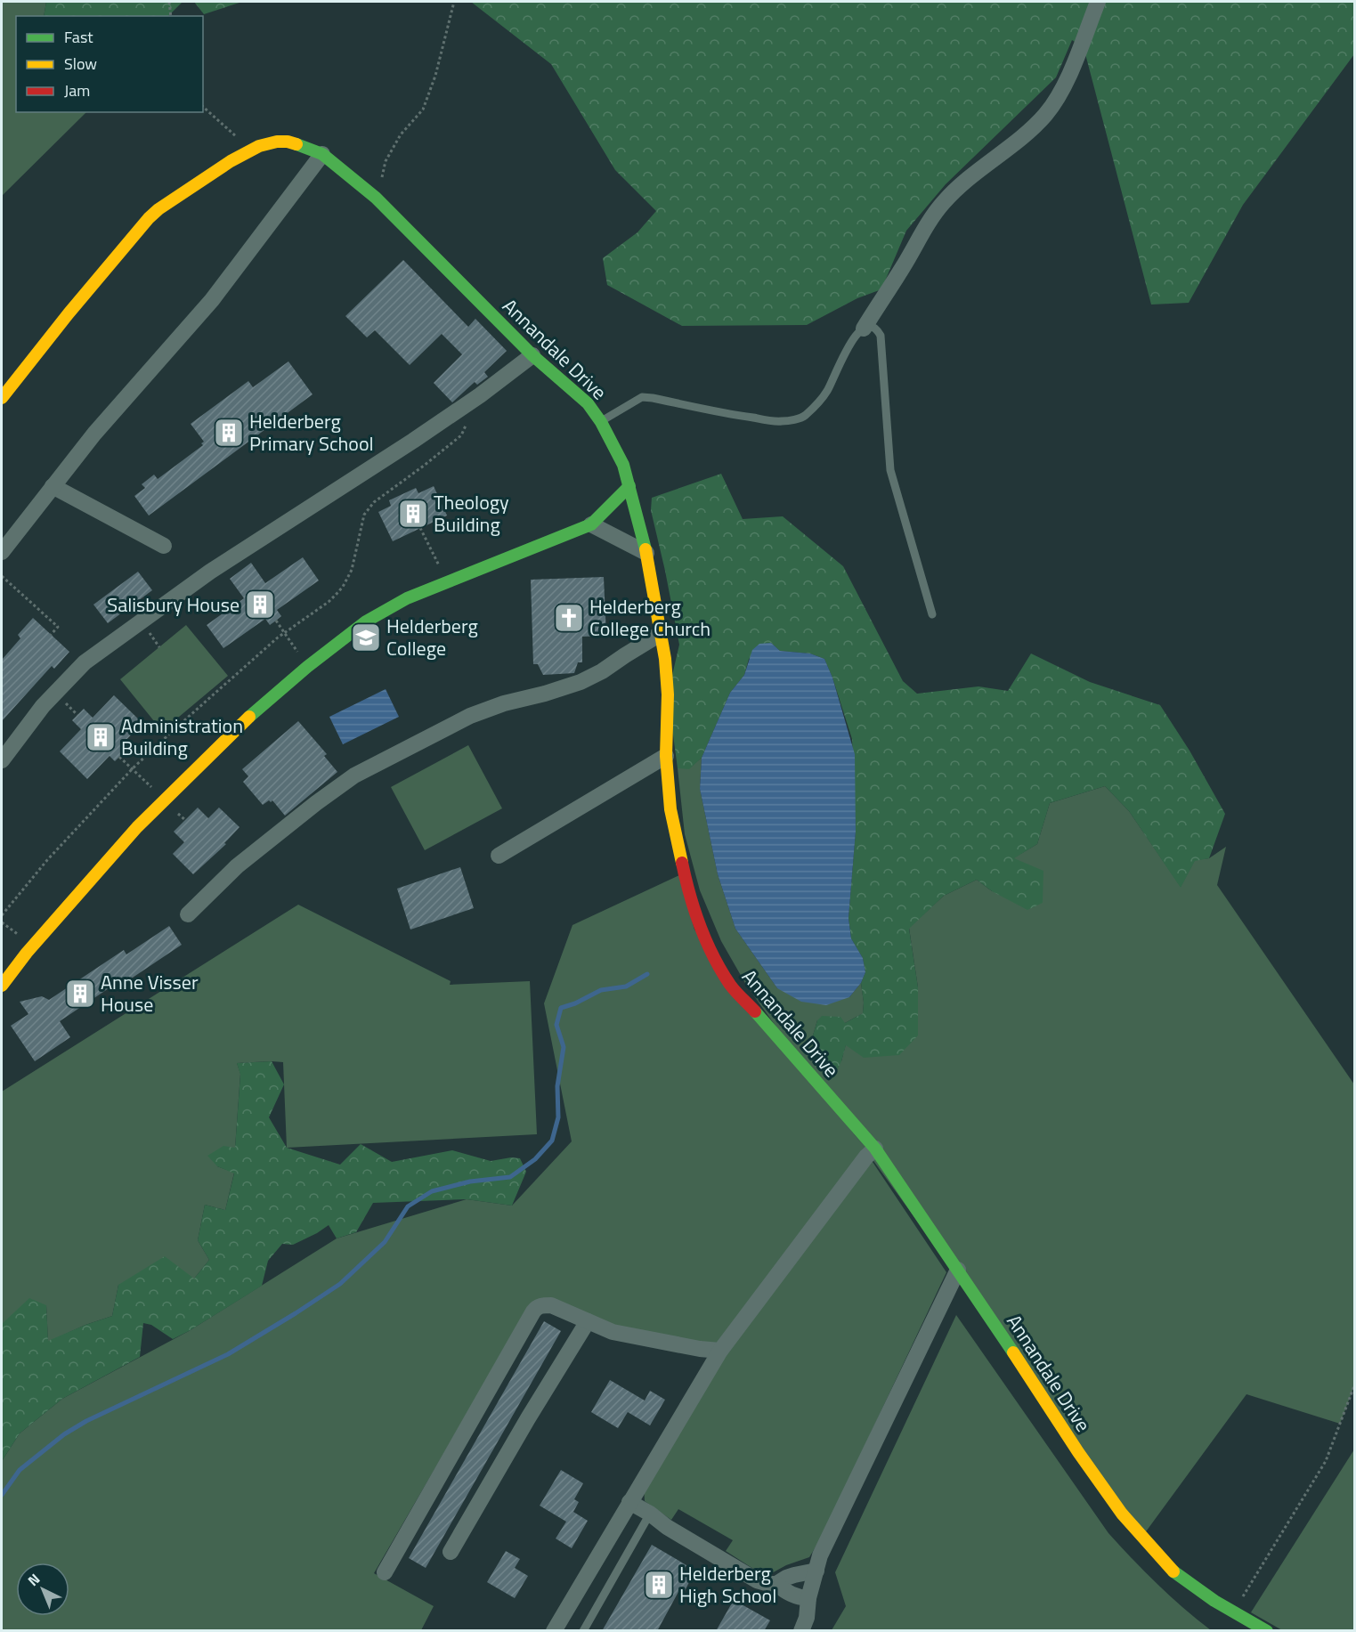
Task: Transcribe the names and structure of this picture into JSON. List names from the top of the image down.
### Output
{
  "streets": {
    "street": ["Annandale Drive"]
  },
  "places": {
    "building": [
      "Helderberg Primary School",
      "Theology Building",
      "Salisbury House",
      "Administration Building",
      "Anne Visser House",
      "Helderberg High School"
    ],
    "church": ["Helderberg College Church"],
    "school or university": ["Helderberg College"]
  },
  "legend": ["Fast", "Slow", "Jam"],
  "north": "top left"
}
